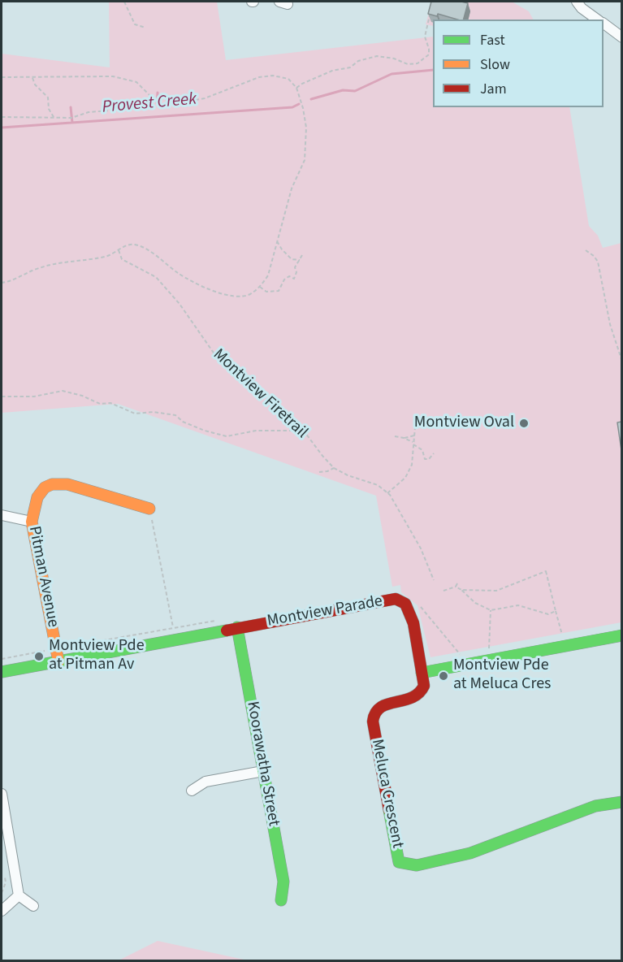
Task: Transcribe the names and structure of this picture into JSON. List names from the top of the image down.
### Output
{
  "streets": {
    "street": [
      "Pitman Avenue",
      "Montview Parade",
      "Koorawatha Street",
      "Meluca Crescent"
    ],
    "path": ["Montview Firetrail"]
  },
  "crossings": [
    ["Pitman Avenue", "Montview Parade"],
    ["Montview Parade", "Koorawatha Street"],
    ["Montview Parade", "Meluca Crescent"]
  ],
  "water": ["Provest Creek"],
  "places": ["Montview Oval", "Montview Pde at Pitman Av", "Montview Pde at Meluca Cres"],
  "legend": ["Fast", "Slow", "Jam"]
}
